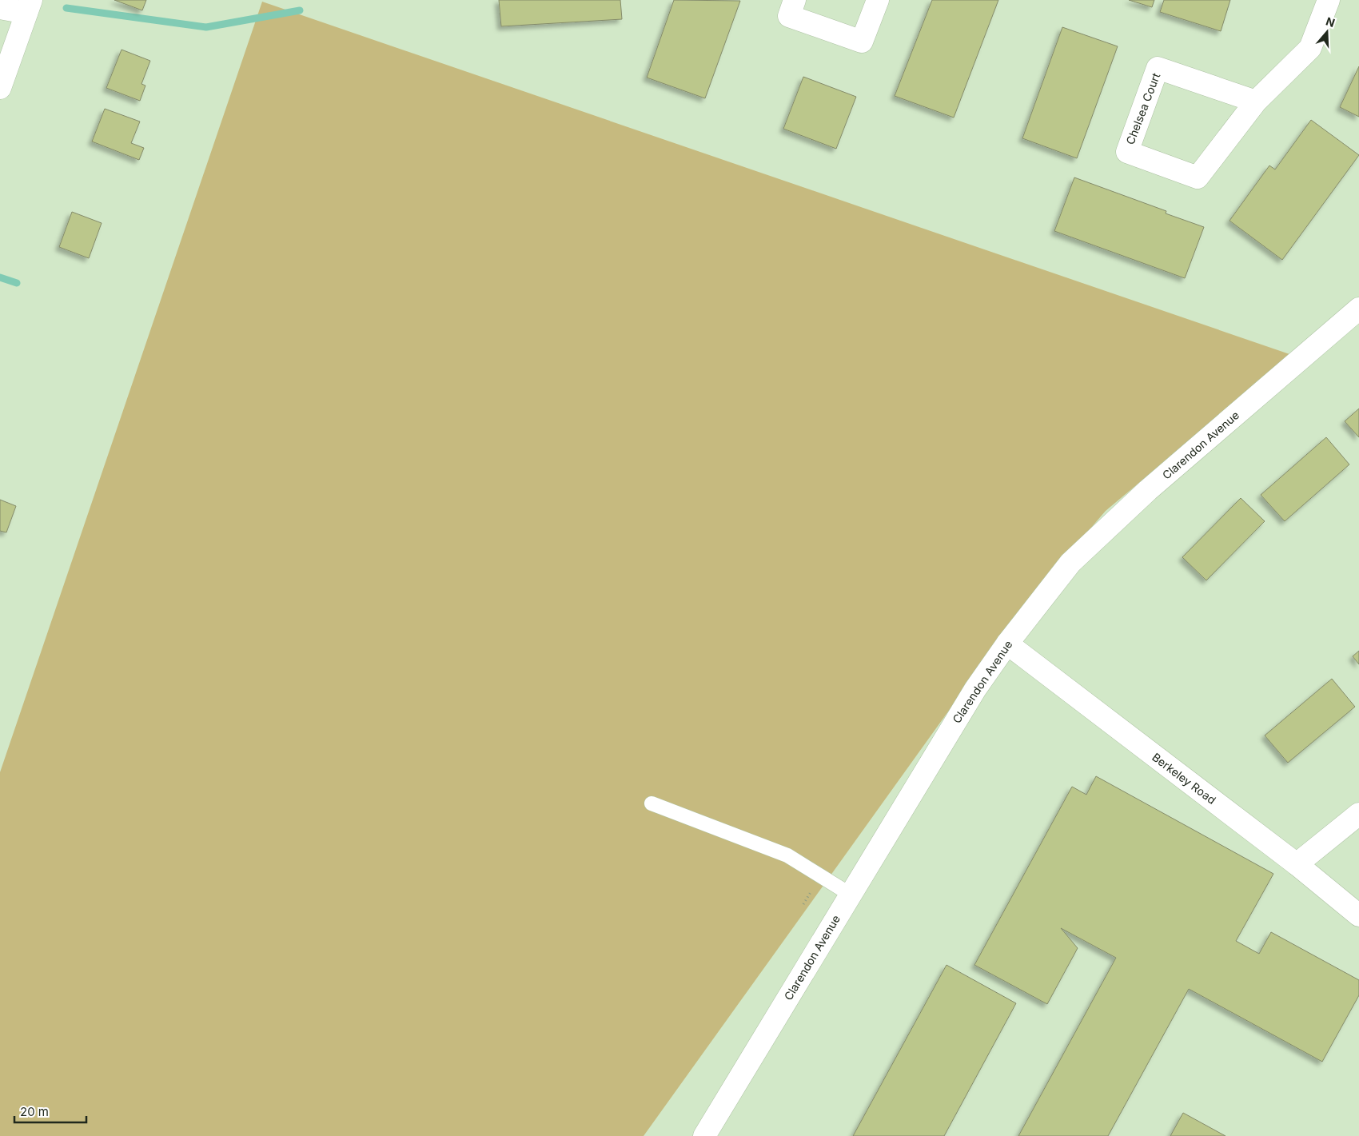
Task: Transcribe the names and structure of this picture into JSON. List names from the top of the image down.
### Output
{
  "streets": {
    "street": ["Chelsea Court", "Clarendon Avenue", "Berkeley Road"]
  },
  "crossings": [
    ["Clarendon Avenue", "Berkeley Road"]
  ],
  "scale_bar": "20 m",
  "north": "top"
}
